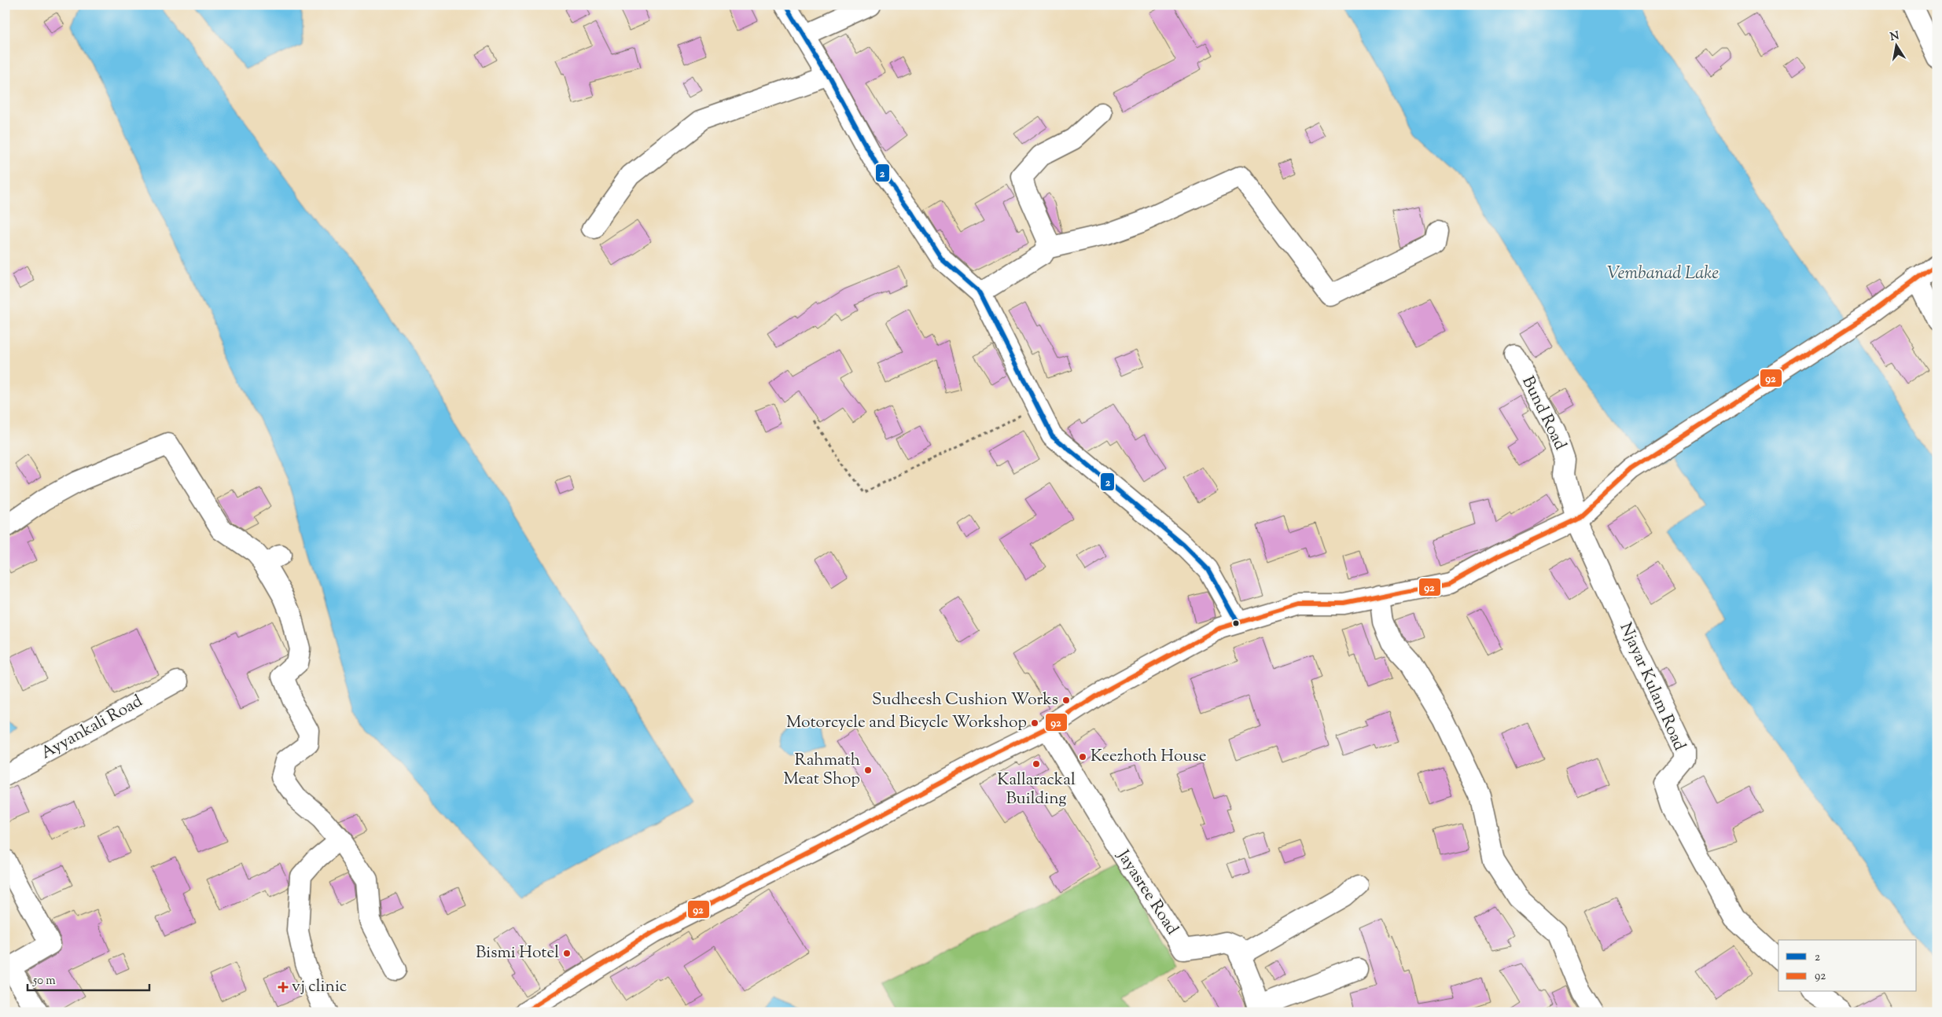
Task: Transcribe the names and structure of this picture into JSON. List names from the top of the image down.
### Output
{
  "streets": {
    "street": [
      "Bund Road",
      "Njayar Kulam Road",
      "Ayyankali Road",
      "Jayasree Road"
    ]
  },
  "crossings": [
    ["Bund Road", "Njayar Kulam Road"]
  ],
  "water": ["Vembanad Lake"],
  "places": {
    "other": [
      "Sudheesh Cushion Works",
      "Motorcycle and Bicycle Workshop",
      "Keezhoth House",
      "Kallarackal Building",
      "Rahmath Meat Shop",
      "Bismi Hotel"
    ],
    "health": ["vj clinic"]
  },
  "lines": ["transit line 2", "transit line 92"],
  "legend": ["2", "92"],
  "scale_bar": "50 m",
  "north": "top"
}
